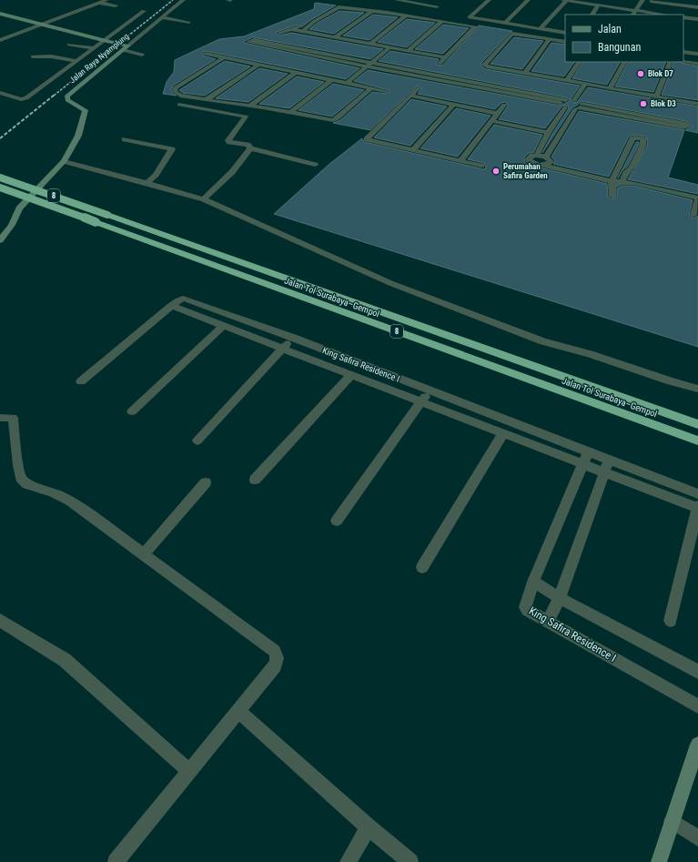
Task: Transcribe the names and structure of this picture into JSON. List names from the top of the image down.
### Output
{
  "streets": {
    "highway": ["8", "Jalan Tol Surabaya–Gempol"],
    "street": ["Jalan Raya Nyamplung", "King Safira Residence I"]
  },
  "places": ["Blok D7", "Blok D3", "Perumahan Safira Garden"],
  "legend": ["Jalan", "Bangunan"]
}
